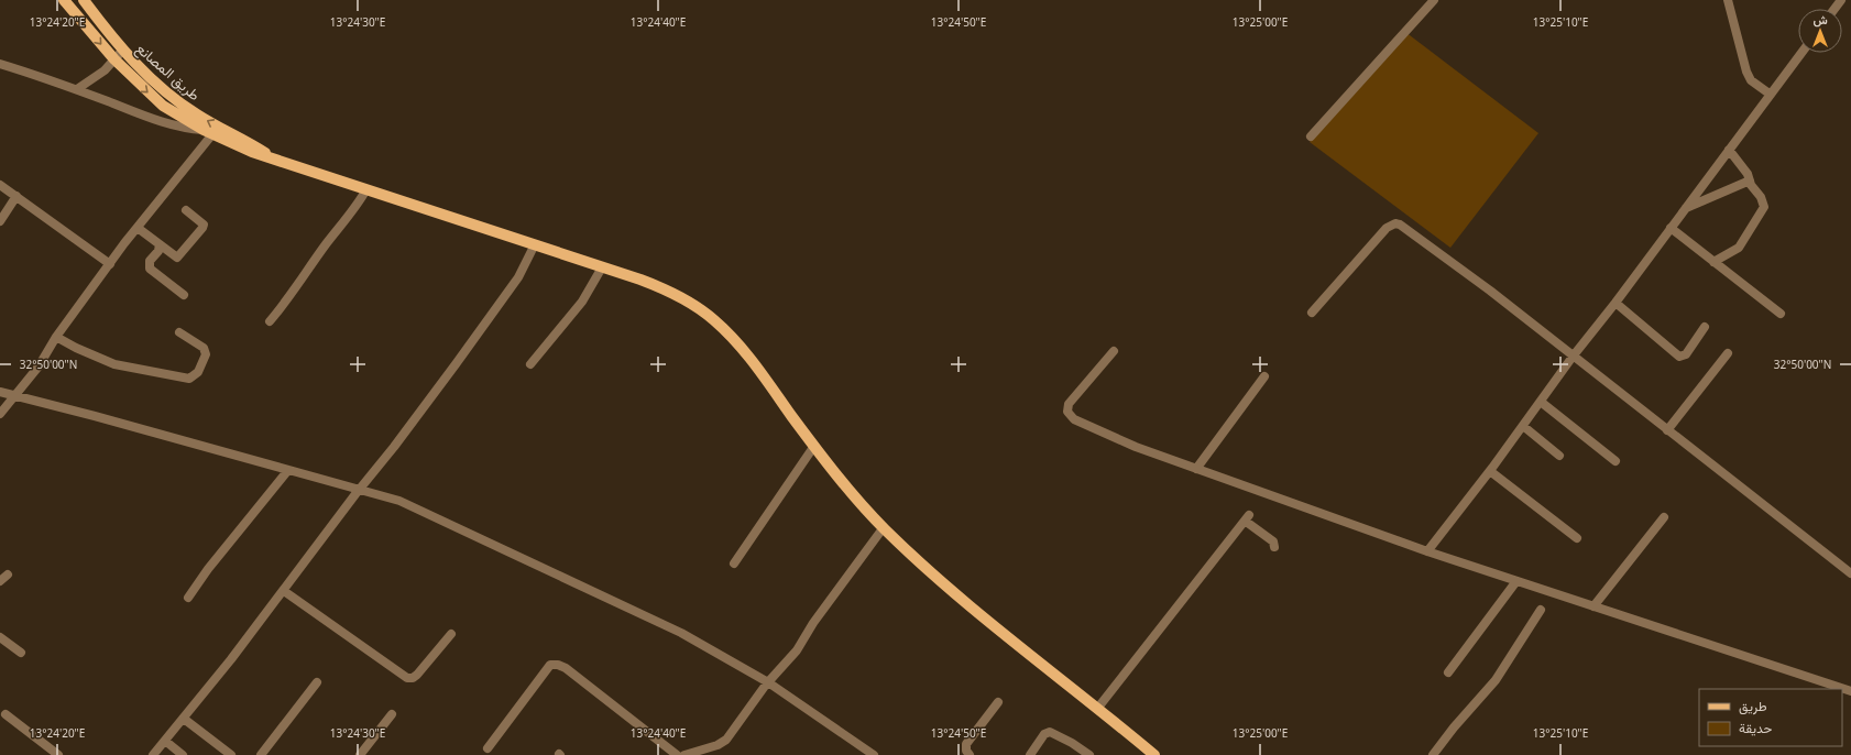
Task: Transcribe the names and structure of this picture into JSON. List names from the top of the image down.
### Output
{
  "streets": {
    "main road": ["طريق المصانع"]
  },
  "legend": ["طريق", "حديقة"],
  "north": "top",
  "coordinates": [
    "13°24'20\"E",
    "13°24'30\"E",
    "13°24'40\"E",
    "13°24'50\"E",
    "13°25'00\"E",
    "13°25'10\"E",
    "32°50'00\"N"
  ]
}
